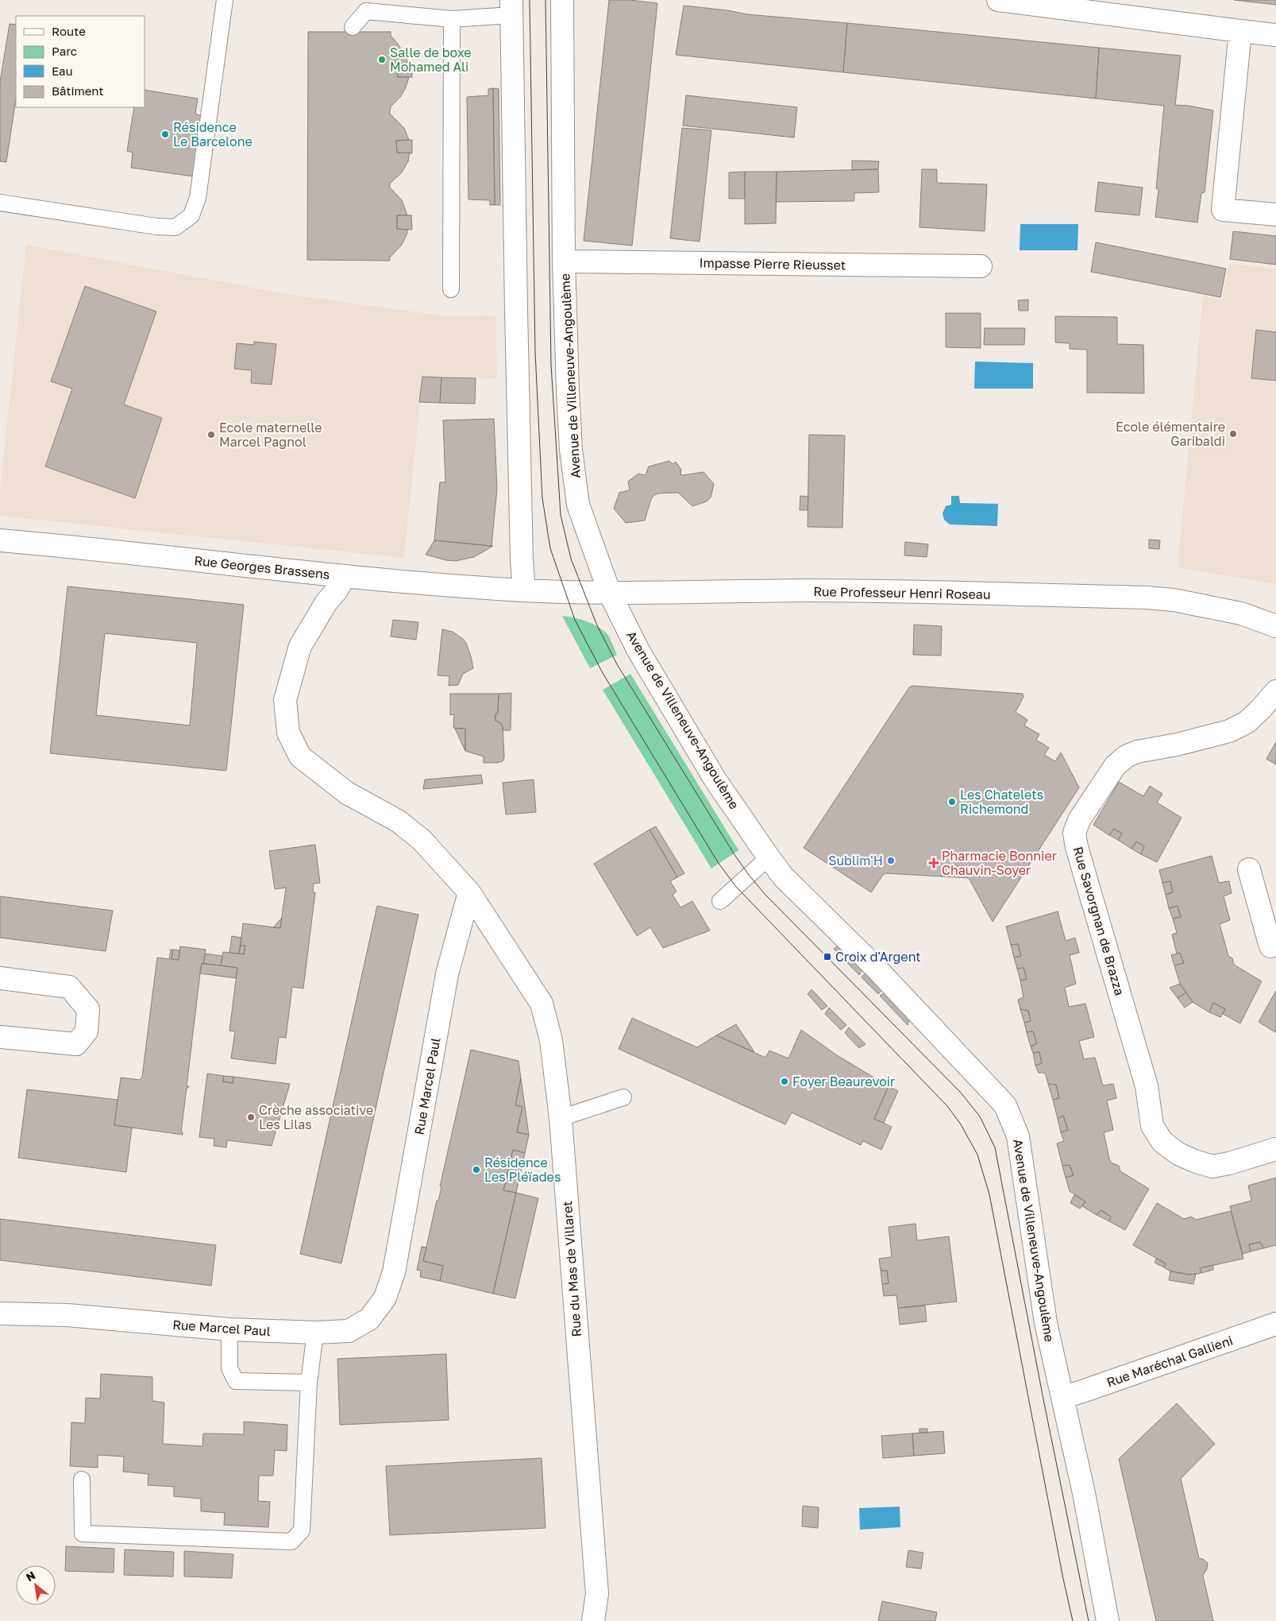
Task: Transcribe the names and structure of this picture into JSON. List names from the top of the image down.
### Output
{
  "streets": {
    "street": [
      "Impasse Pierre Rieusset",
      "Avenue de Villeneuve-Angoulème",
      "Rue Georges Brassens",
      "Rue Professeur Henri Roseau",
      "Rue Savorgnan de Brazza",
      "Rue Marcel Paul",
      "Rue du Mas de Villaret",
      "Rue Maréchal Gallieni"
    ]
  },
  "crossings": [
    ["Impasse Pierre Rieusset", "Avenue de Villeneuve-Angoulème"],
    ["Avenue de Villeneuve-Angoulème", "Rue Professeur Henri Roseau"],
    ["Avenue de Villeneuve-Angoulème", "Rue Maréchal Gallieni"],
    ["Rue Georges Brassens", "Rue Professeur Henri Roseau"],
    ["Rue Marcel Paul", "Rue du Mas de Villaret"]
  ],
  "places": {
    "other": [
      "Salle de boxe Mohamed Ali",
      "Résidence Le Barcelone",
      "Ecole élémentaire Garibaldi",
      "Ecole maternelle Marcel Pagnol",
      "Les Chatelets Richemond",
      "Sublim'H",
      "Foyer Beaurevoir",
      "Crèche associative Les Lilas",
      "Résidence Les Pléïades"
    ],
    "health": ["Pharmacie Bonnier Chauvin-Soyer"],
    "transit": ["Croix d'Argent"]
  },
  "legend": [
    "Route",
    "Parc",
    "Eau",
    "Bâtiment"
  ],
  "north": "top left"
}
